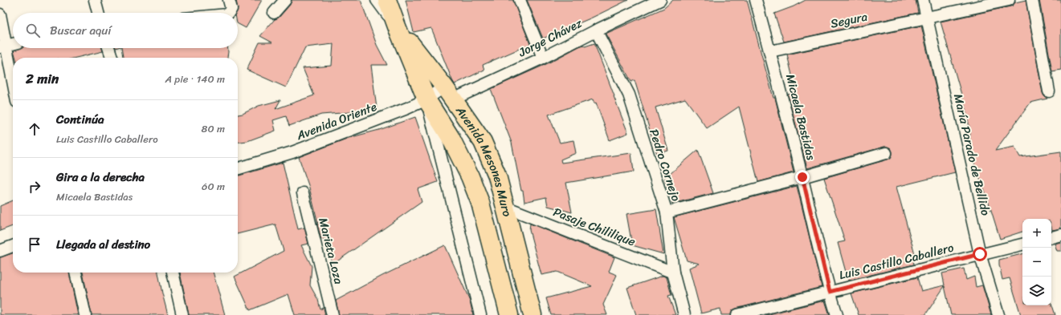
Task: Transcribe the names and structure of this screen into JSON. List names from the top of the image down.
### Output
{
  "streets": {
    "highway": ["Avenida Mesones Muro"],
    "street": [
      "Segura",
      "Jorge Chávez",
      "Micaela Bastidas",
      "Avenida Oriente",
      "María Parado de Bellido",
      "Pedro Cornejo",
      "Pasaje Chililique",
      "Marieta Loza",
      "Luis Castillo Caballero"
    ]
  },
  "crossings": [
    ["Segura", "Micaela Bastidas"],
    ["Segura", "María Parado de Bellido"],
    ["Jorge Chávez", "Avenida Oriente"],
    ["Jorge Chávez", "Avenida Mesones Muro"],
    ["Jorge Chávez", "Pedro Cornejo"],
    ["Micaela Bastidas", "Luis Castillo Caballero"],
    ["Avenida Oriente", "Avenida Mesones Muro"],
    ["María Parado de Bellido", "Luis Castillo Caballero"],
    ["Avenida Mesones Muro", "Pasaje Chililique"],
    ["Pedro Cornejo", "Pasaje Chililique"]
  ],
  "page": {
    "search": "Buscar aquí",
    "heading": ["2 min", "A pie · 140 m"],
    "list": [
      ["Continúa", "Luis Castillo Caballero", "80 m"],
      ["Gira a la derecha", "Micaela Bastidas", "60 m"],
      "Llegada al destino"
    ],
    "map_buttons": ["+", "−"]
  }
}
